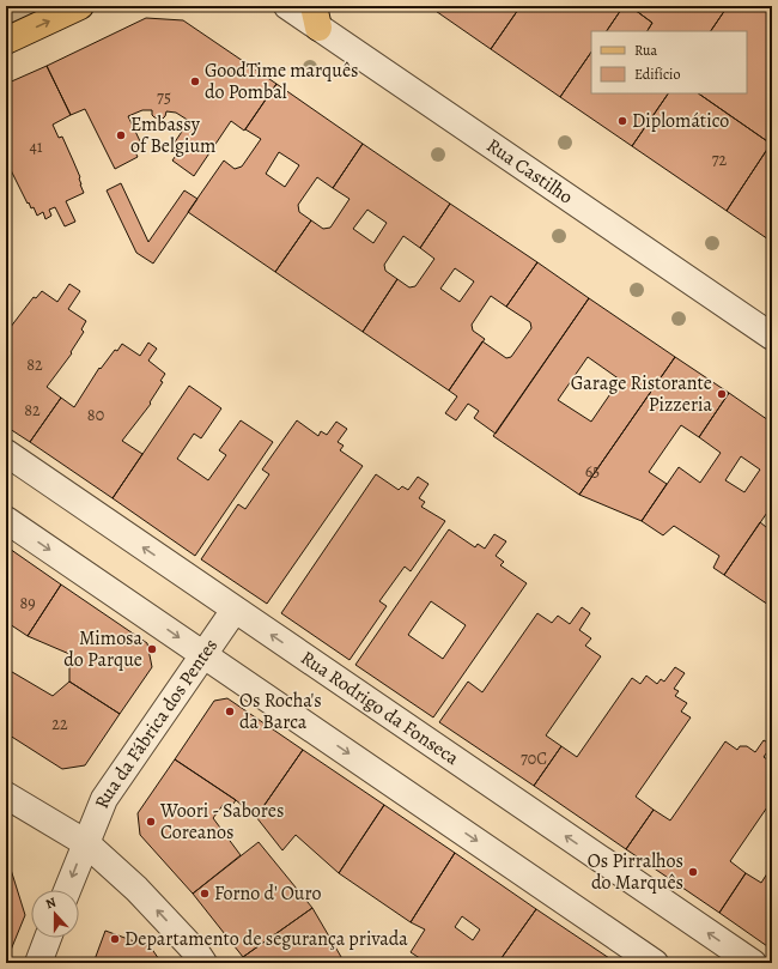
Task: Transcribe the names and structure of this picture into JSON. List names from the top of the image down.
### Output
{
  "streets": {
    "street": ["Rua Castilho", "Rua Rodrigo da Fonseca", "Rua da Fábrica dos Pentes"]
  },
  "crossings": [
    ["Rua Rodrigo da Fonseca", "Rua da Fábrica dos Pentes"]
  ],
  "places": [
    "GoodTime marquês do Pombal",
    "Diplomático",
    "Embassy of Belgium",
    "Garage Ristorante Pizzeria",
    "Mimosa do Parque",
    "Os Rocha's da Barca",
    "Woori - Sabores Coreanos",
    "Os Pirralhos do Marquês",
    "Forno d' Ouro",
    "Departamento de segurança privada"
  ],
  "house_numbers": [
    "75",
    "41",
    "72",
    "82",
    "82",
    "80",
    "65",
    "89",
    "22",
    "70C"
  ],
  "legend": ["Rua", "Edifício"],
  "north": "top"
}
